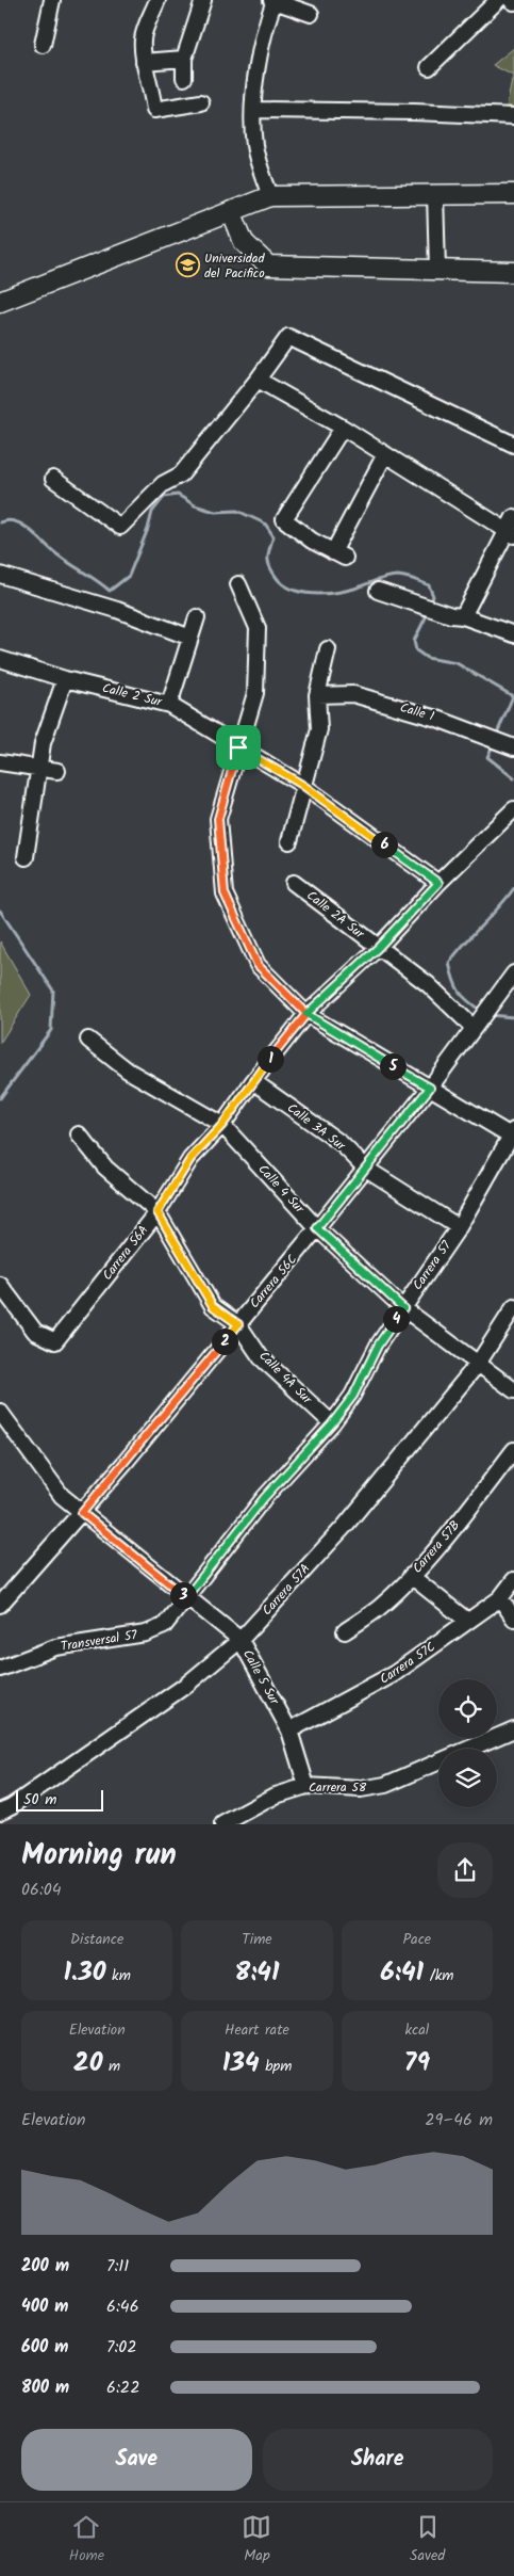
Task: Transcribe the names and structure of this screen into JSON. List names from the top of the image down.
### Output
{
  "streets": {
    "street": [
      "Calle 2 Sur",
      "Calle 1",
      "Calle 2A Sur",
      "Calle 3A Sur",
      "Calle 4 Sur",
      "Carrera 56A",
      "Carrera 57",
      "Carrera 56C",
      "Calle 4A Sur",
      "Carrera 57B",
      "Carrera 57A",
      "Transversal 57",
      "Carrera 57C",
      "Calle 5 Sur",
      "Carrera 58"
    ]
  },
  "crossings": [
    ["Calle 2 Sur", "Carrera 56A"],
    ["Calle 2A Sur", "Carrera 56A"],
    ["Calle 2A Sur", "Carrera 56C"],
    ["Calle 3A Sur", "Carrera 56A"],
    ["Calle 3A Sur", "Carrera 57"],
    ["Calle 3A Sur", "Carrera 56C"],
    ["Calle 4 Sur", "Carrera 56A"],
    ["Calle 4 Sur", "Carrera 57"],
    ["Calle 4 Sur", "Carrera 56C"],
    ["Calle 4 Sur", "Carrera 57A"],
    ["Carrera 56A", "Calle 4A Sur"],
    ["Carrera 57", "Calle 4A Sur"],
    ["Carrera 57", "Transversal 57"],
    ["Carrera 57", "Calle 5 Sur"],
    ["Carrera 56C", "Calle 4A Sur"],
    ["Carrera 56C", "Calle 5 Sur"],
    ["Carrera 57A", "Calle 5 Sur"],
    ["Transversal 57", "Calle 5 Sur"],
    ["Carrera 57C", "Calle 5 Sur"],
    ["Calle 5 Sur", "Carrera 58"]
  ],
  "places": {
    "school or university": ["Universidad del Pacifico"]
  },
  "scale_bar": "50 m",
  "page": {
    "pins": [
      "6",
      "1",
      "5",
      "4",
      "2",
      "3"
    ],
    "scale": "50 m",
    "heading": ["Morning run", "06:04"],
    "stats": [
      ["Distance", "1.30 km"],
      ["Time", "8:41"],
      ["Pace", "6:41 /km"],
      ["Elevation", "20 m"],
      ["Heart rate", "134 bpm"],
      ["kcal", "79"]
    ],
    "chart": ["Elevation", "29–46 m"],
    "list": [
      {
        "name": "200 m",
        "note": "7:11"
      },
      {
        "name": "400 m",
        "note": "6:46"
      },
      {
        "name": "600 m",
        "note": "7:02"
      },
      {
        "name": "800 m",
        "note": "6:22"
      }
    ],
    "buttons": ["Save", "Share"],
    "tabs": ["Home", "Map", "Saved"]
  }
}
